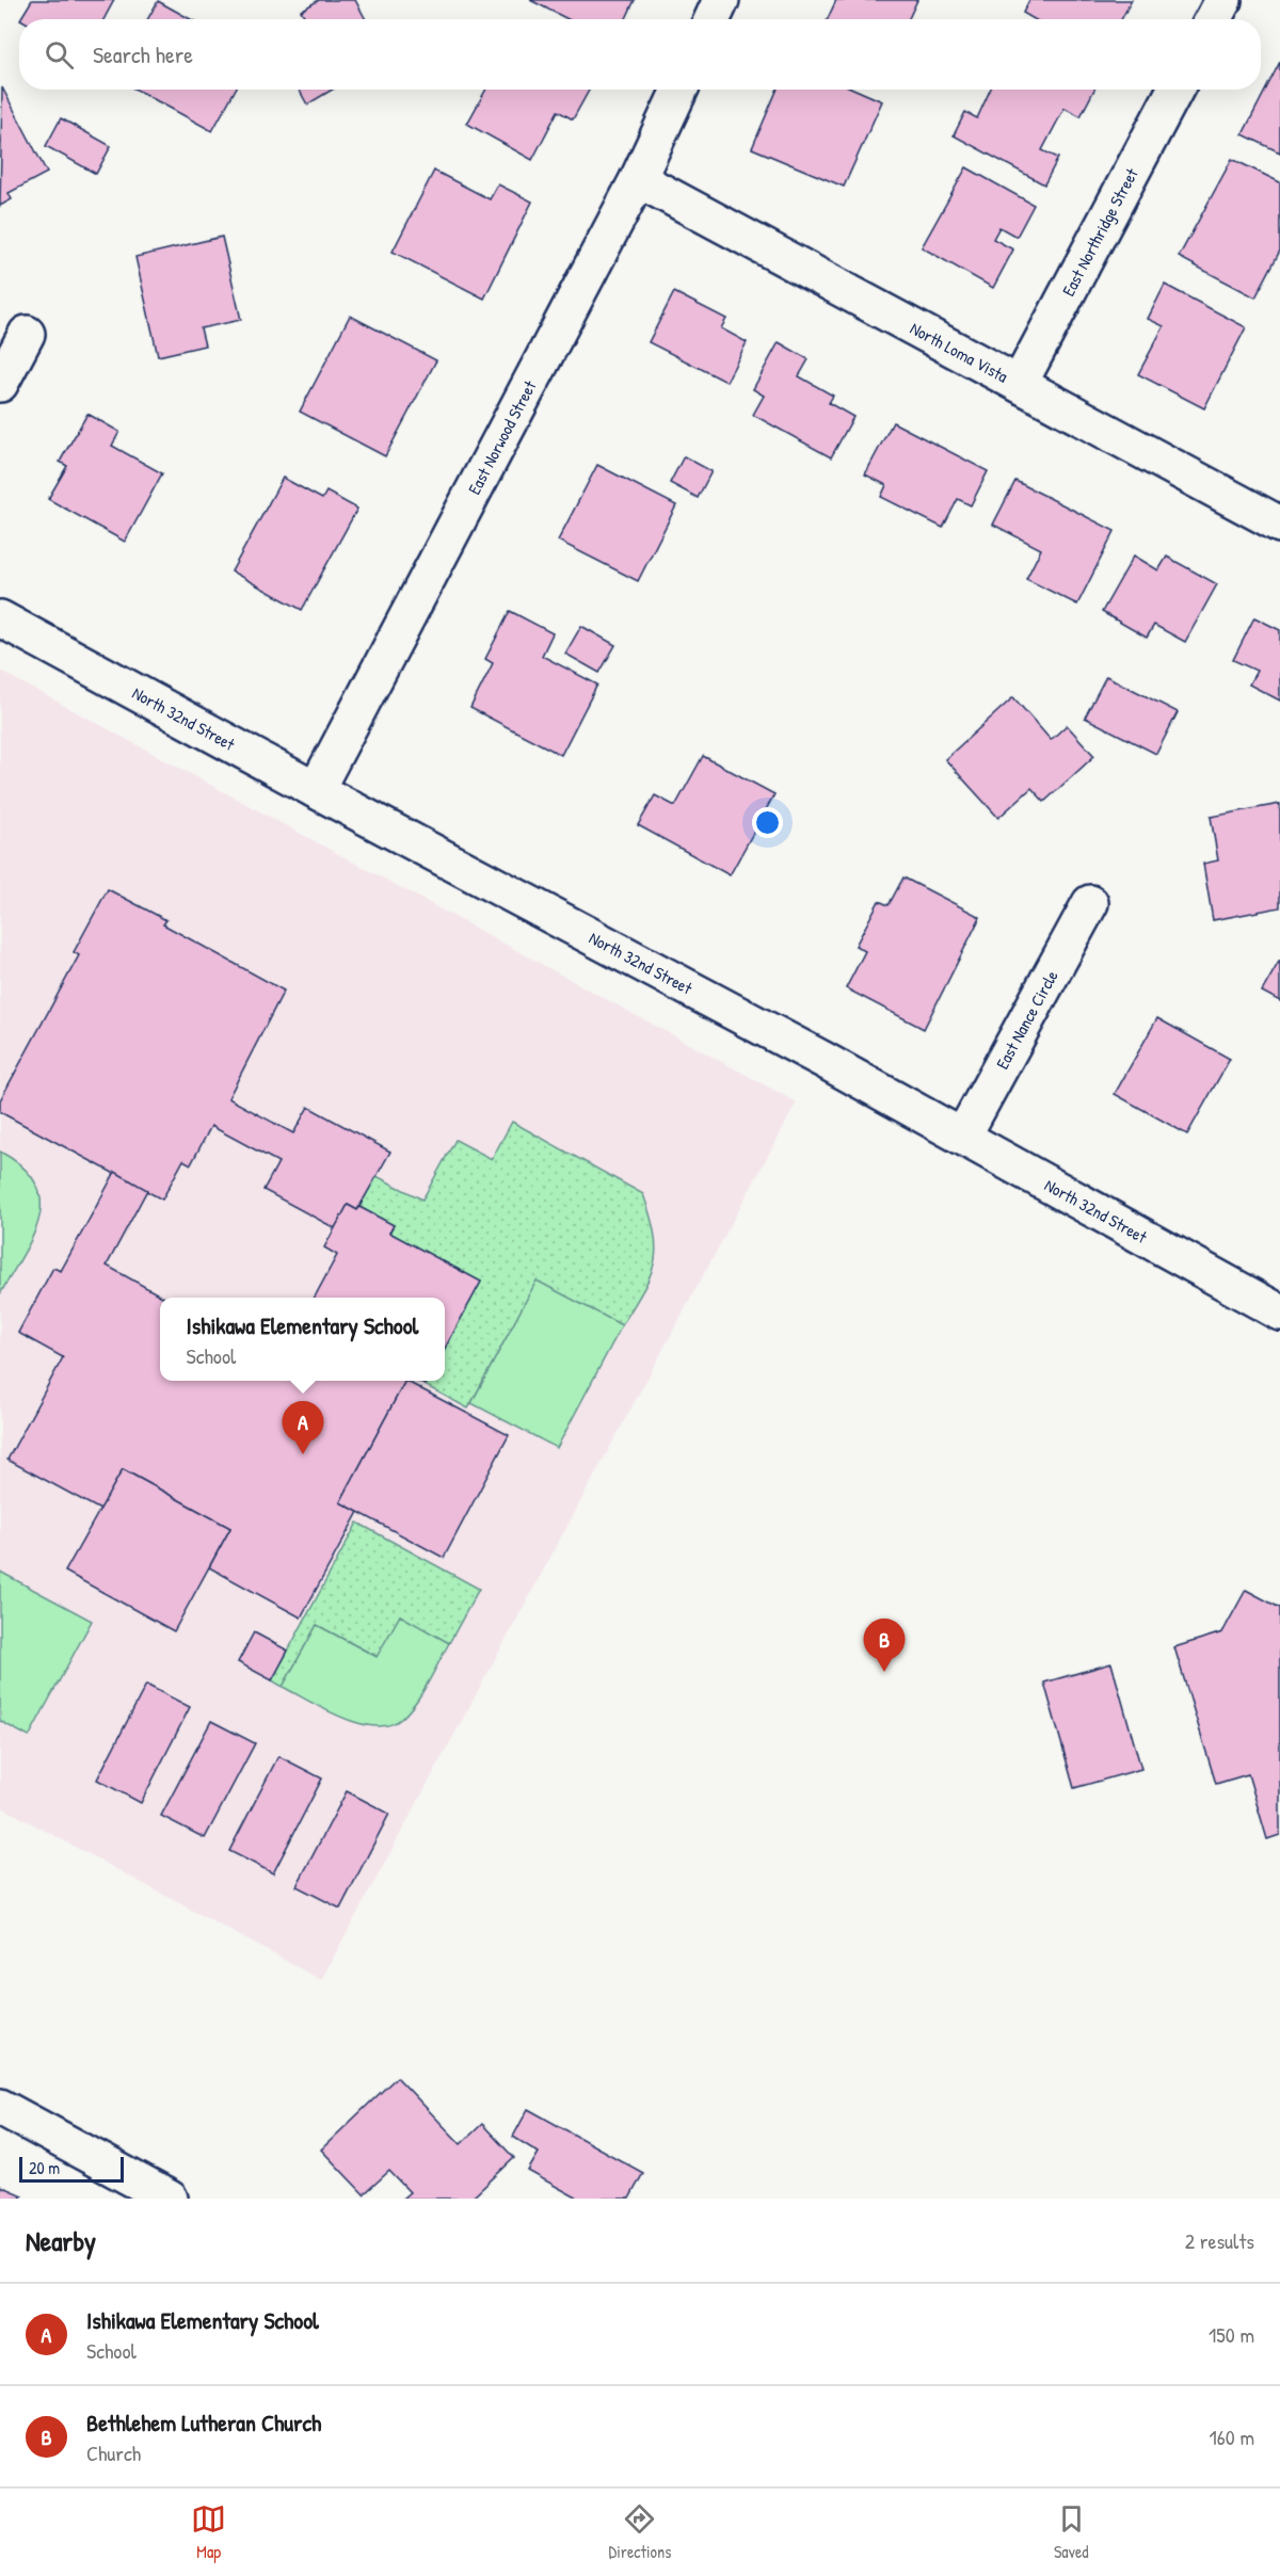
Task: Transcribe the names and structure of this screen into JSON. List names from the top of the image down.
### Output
{
  "streets": {
    "street": [
      "East Northridge Street",
      "North Loma Vista",
      "East Norwood Street",
      "North 32nd Street",
      "East Nance Circle"
    ]
  },
  "crossings": [
    ["East Northridge Street", "North Loma Vista"],
    ["North Loma Vista", "East Norwood Street"],
    ["East Norwood Street", "North 32nd Street"],
    ["North 32nd Street", "East Nance Circle"]
  ],
  "scale_bar": "20 m",
  "page": {
    "search": "Search here",
    "popup": ["Ishikawa Elementary School", "School"],
    "pins": ["A", "B"],
    "scale": "20 m",
    "heading": ["Nearby", "2 results"],
    "list": [
      {
        "mark": "A",
        "name": "Ishikawa Elementary School",
        "note": "School",
        "value": "150 m"
      },
      {
        "mark": "B",
        "name": "Bethlehem Lutheran Church",
        "note": "Church",
        "value": "160 m"
      }
    ],
    "nav": ["Map", "Directions", "Saved"]
  }
}
